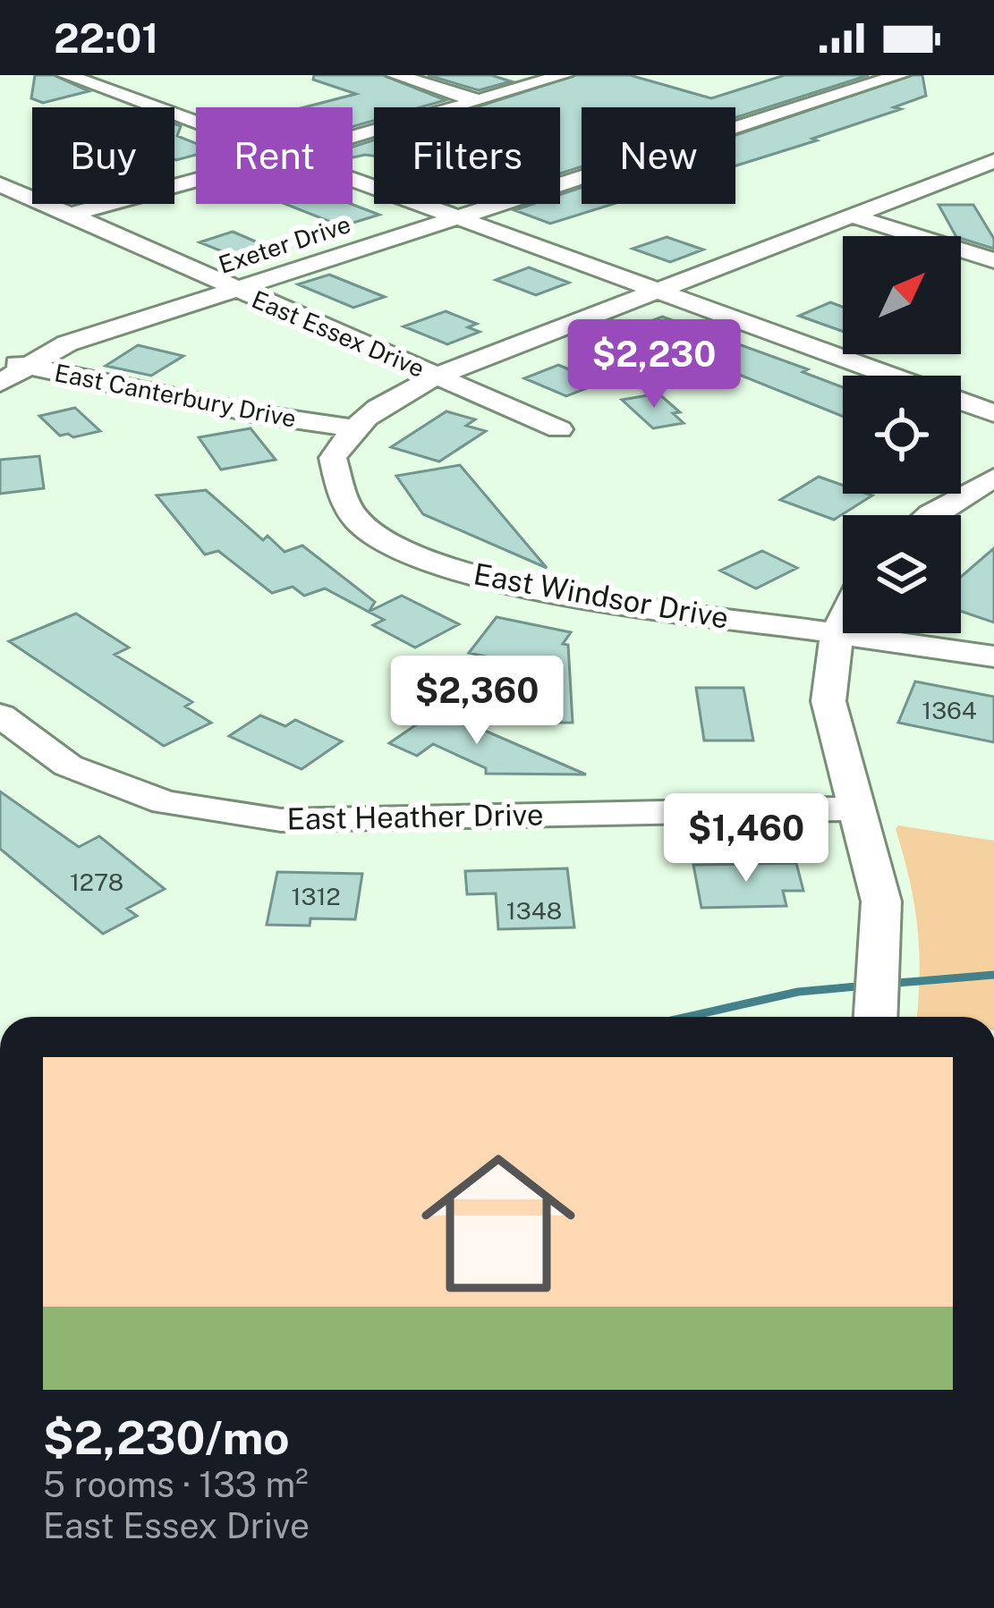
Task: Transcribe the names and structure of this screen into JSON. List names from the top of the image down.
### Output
{
  "streets": {
    "street": [
      "Exeter Drive",
      "East Essex Drive",
      "East Canterbury Drive",
      "East Windsor Drive",
      "East Heather Drive"
    ]
  },
  "crossings": [
    ["Exeter Drive", "East Essex Drive"],
    ["Exeter Drive", "East Canterbury Drive"],
    ["East Canterbury Drive", "East Windsor Drive"]
  ],
  "house_numbers": [
    "1364",
    "1278",
    "1312",
    "1348"
  ],
  "north": "top right",
  "page": {
    "status": "22:01",
    "chip": [
      "Buy",
      "Rent",
      "Filters",
      "New"
    ],
    "price": ["$2,230", "$2,360", "$1,460"],
    "list": [
      {
        "name": "$2,230/mo",
        "note": "5 rooms · 133 m² · East Essex Drive"
      }
    ]
  }
}
